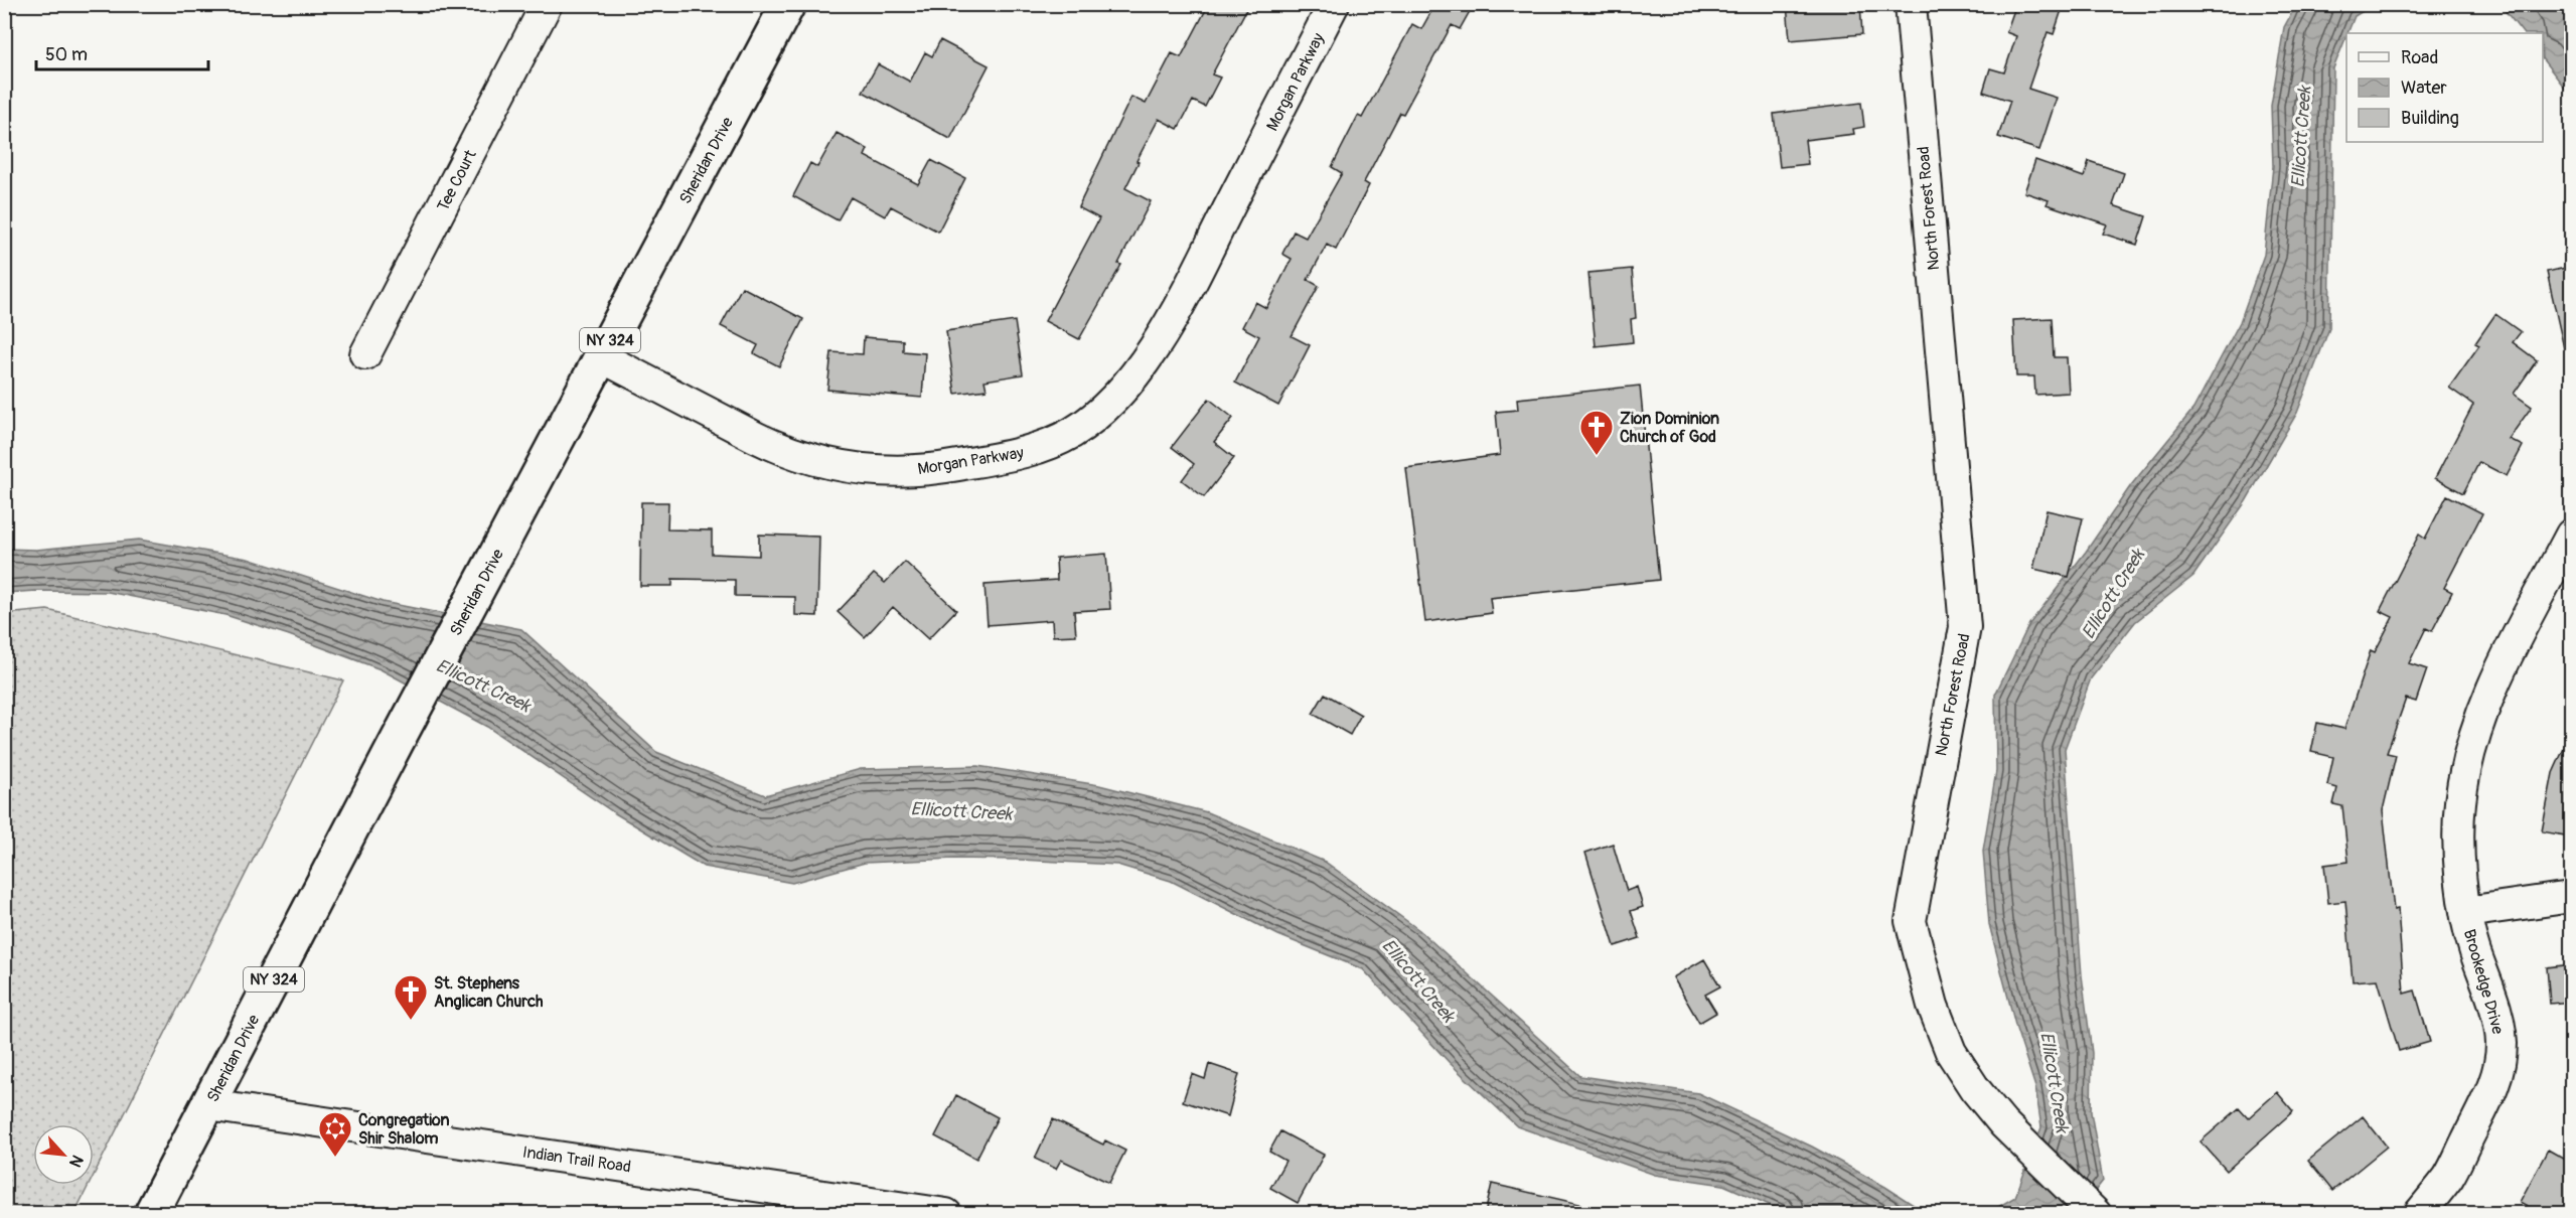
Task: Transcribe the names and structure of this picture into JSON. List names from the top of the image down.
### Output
{
  "streets": {
    "main road": ["Sheridan Drive", "NY 324"],
    "street": [
      "Morgan Parkway",
      "Tee Court",
      "North Forest Road",
      "Brookedge Drive",
      "Indian Trail Road"
    ]
  },
  "crossings": [
    ["Morgan Parkway", "Sheridan Drive"],
    ["Sheridan Drive", "Indian Trail Road"]
  ],
  "water": ["Ellicott Creek"],
  "places": {
    "church": ["Zion Dominion Church of God", "St. Stephens Anglican Church"],
    "synagogue": ["Congregation Shir Shalom"]
  },
  "legend": ["Road", "Water", "Building"],
  "scale_bar": "50 m",
  "north": "bottom right"
}
